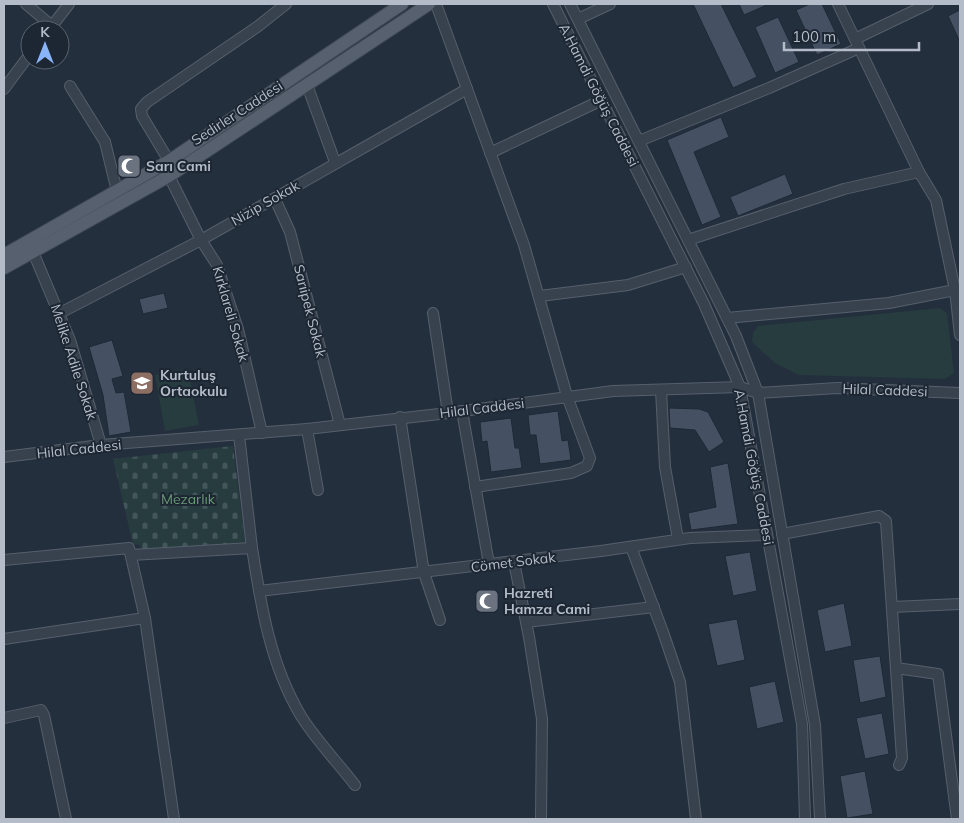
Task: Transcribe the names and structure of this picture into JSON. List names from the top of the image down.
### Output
{
  "streets": {
    "main road": ["Sedirler Caddesi"],
    "street": [
      "A.Hamdi Göğüş Caddesi",
      "Nizip Sokak",
      "Sarıipek Sokak",
      "Kırklareli Sokak",
      "Melike Adile Sokak",
      "Hilal Caddesi",
      "Cömet Sokak"
    ]
  },
  "crossings": [
    ["A.Hamdi Göğüş Caddesi", "Hilal Caddesi"],
    ["A.Hamdi Göğüş Caddesi", "Cömet Sokak"],
    ["Sedirler Caddesi", "Kırklareli Sokak"],
    ["Sedirler Caddesi", "Melike Adile Sokak"],
    ["Nizip Sokak", "Sarıipek Sokak"],
    ["Nizip Sokak", "Kırklareli Sokak"],
    ["Nizip Sokak", "Melike Adile Sokak"],
    ["Sarıipek Sokak", "Hilal Caddesi"],
    ["Kırklareli Sokak", "Hilal Caddesi"],
    ["Melike Adile Sokak", "Hilal Caddesi"]
  ],
  "parks": ["Mezarlık"],
  "places": {
    "mosque": ["Sarı Cami", "Hazreti Hamza Cami"],
    "school or university": ["Kurtuluş Ortaokulu"]
  },
  "scale_bar": "100 m",
  "north": "top"
}
